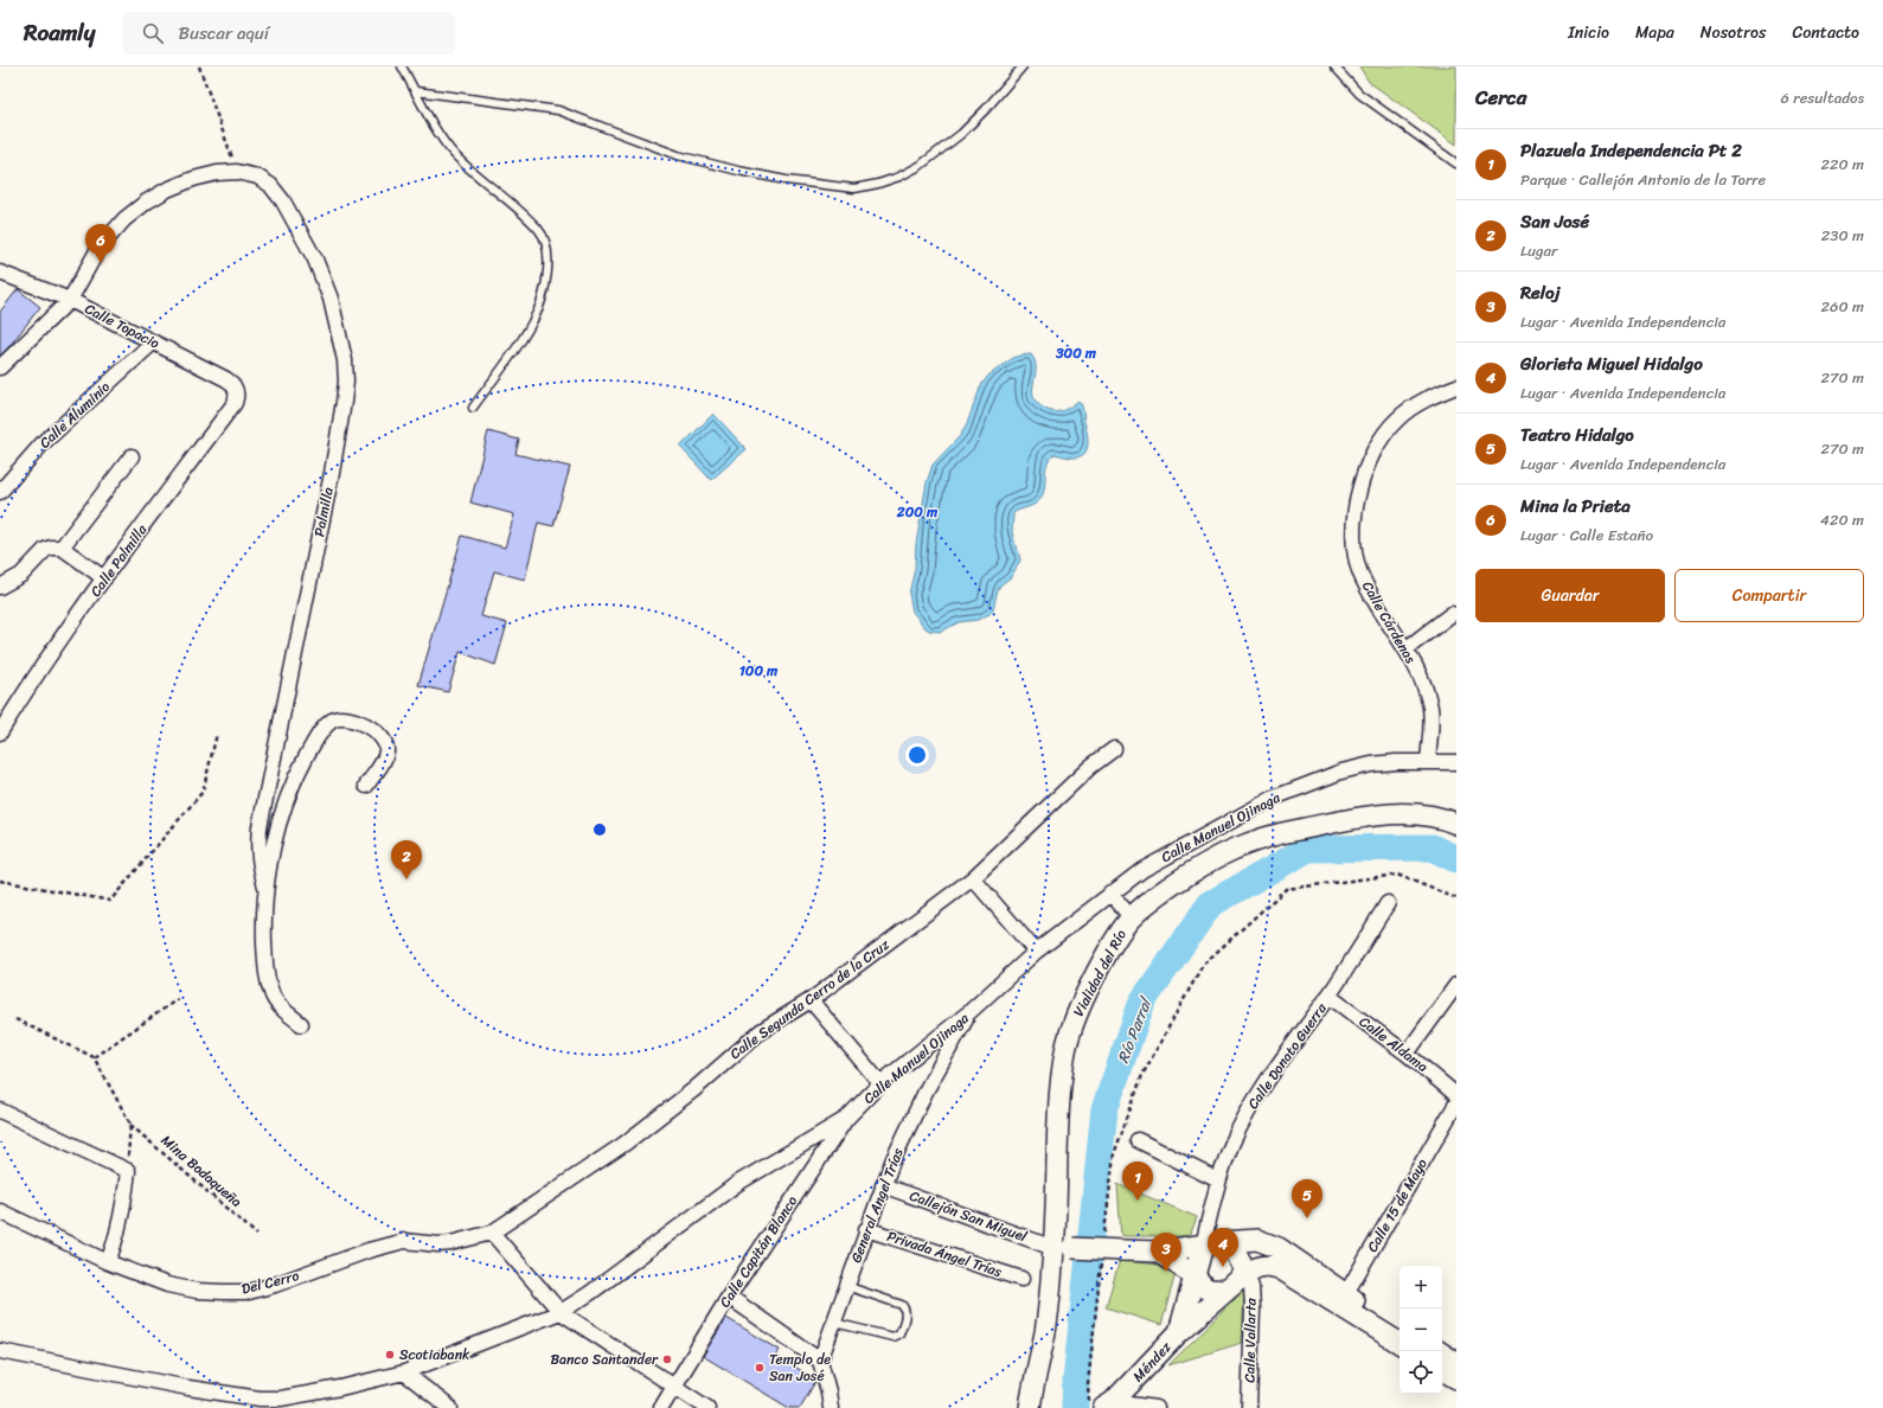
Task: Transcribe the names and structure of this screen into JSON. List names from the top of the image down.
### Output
{
  "streets": {
    "main road": ["Vialidad del Río", "Méndez"],
    "street": [
      "Calle Topacio",
      "Calle Aluminio",
      "Palmilla",
      "Calle Palmilla",
      "Calle Cárdenas",
      "Calle Manuel Ojinaga",
      "Calle Segunda Cerro de la Cruz",
      "Calle Aldama",
      "Calle Donato Guerra",
      "General Angel Trías",
      "Calle 15 de Mayo",
      "Callejón San Miguel",
      "Calle Capitán Blanco",
      "Privada Ángel Trías",
      "Del Cerro",
      "Calle Vallarta"
    ],
    "path": ["Mina Bodaqueña"]
  },
  "crossings": [
    ["Calle Topacio", "Calle Aluminio"],
    ["Calle Topacio", "Calle Palmilla"],
    ["Calle Cárdenas", "Calle Manuel Ojinaga"],
    ["Calle Manuel Ojinaga", "General Angel Trías"],
    ["Calle Manuel Ojinaga", "Calle Capitán Blanco"],
    ["Vialidad del Río", "Callejón San Miguel"],
    ["Calle Segunda Cerro de la Cruz", "Del Cerro"],
    ["Calle Aldama", "Calle Donato Guerra"],
    ["Calle Donato Guerra", "Calle Vallarta"],
    ["Calle Donato Guerra", "Méndez"],
    ["General Angel Trías", "Callejón San Miguel"],
    ["General Angel Trías", "Privada Ángel Trías"],
    ["Calle Vallarta", "Méndez"]
  ],
  "water": ["Río Parral"],
  "places": ["Scotiabank", "Banco Santander", "Templo de San José"],
  "page": {
    "header": "Roamly",
    "search": "Buscar aquí",
    "nav": [
      "Inicio",
      "Mapa",
      "Nosotros",
      "Contacto"
    ],
    "heading": ["Cerca", "6 resultados"],
    "list": [
      {
        "mark": "1",
        "name": "Plazuela Independencia Pt 2",
        "note": "Parque · Callejón Antonio de la Torre",
        "value": "220 m"
      },
      {
        "mark": "2",
        "name": "San José",
        "note": "Lugar",
        "value": "230 m"
      },
      {
        "mark": "3",
        "name": "Reloj",
        "note": "Lugar · Avenida Independencia",
        "value": "260 m"
      },
      {
        "mark": "4",
        "name": "Glorieta Miguel Hidalgo",
        "note": "Lugar · Avenida Independencia",
        "value": "270 m"
      },
      {
        "mark": "5",
        "name": "Teatro Hidalgo",
        "note": "Lugar · Avenida Independencia",
        "value": "270 m"
      },
      {
        "mark": "6",
        "name": "Mina la Prieta",
        "note": "Lugar · Calle Estaño",
        "value": "420 m"
      }
    ],
    "pins": [
      "6",
      "2",
      "1",
      "5",
      "4",
      "3"
    ],
    "buttons": ["Guardar", "Compartir"],
    "map_buttons": ["+", "−"]
  },
  "rings": ["300 m", "200 m", "100 m"]
}
